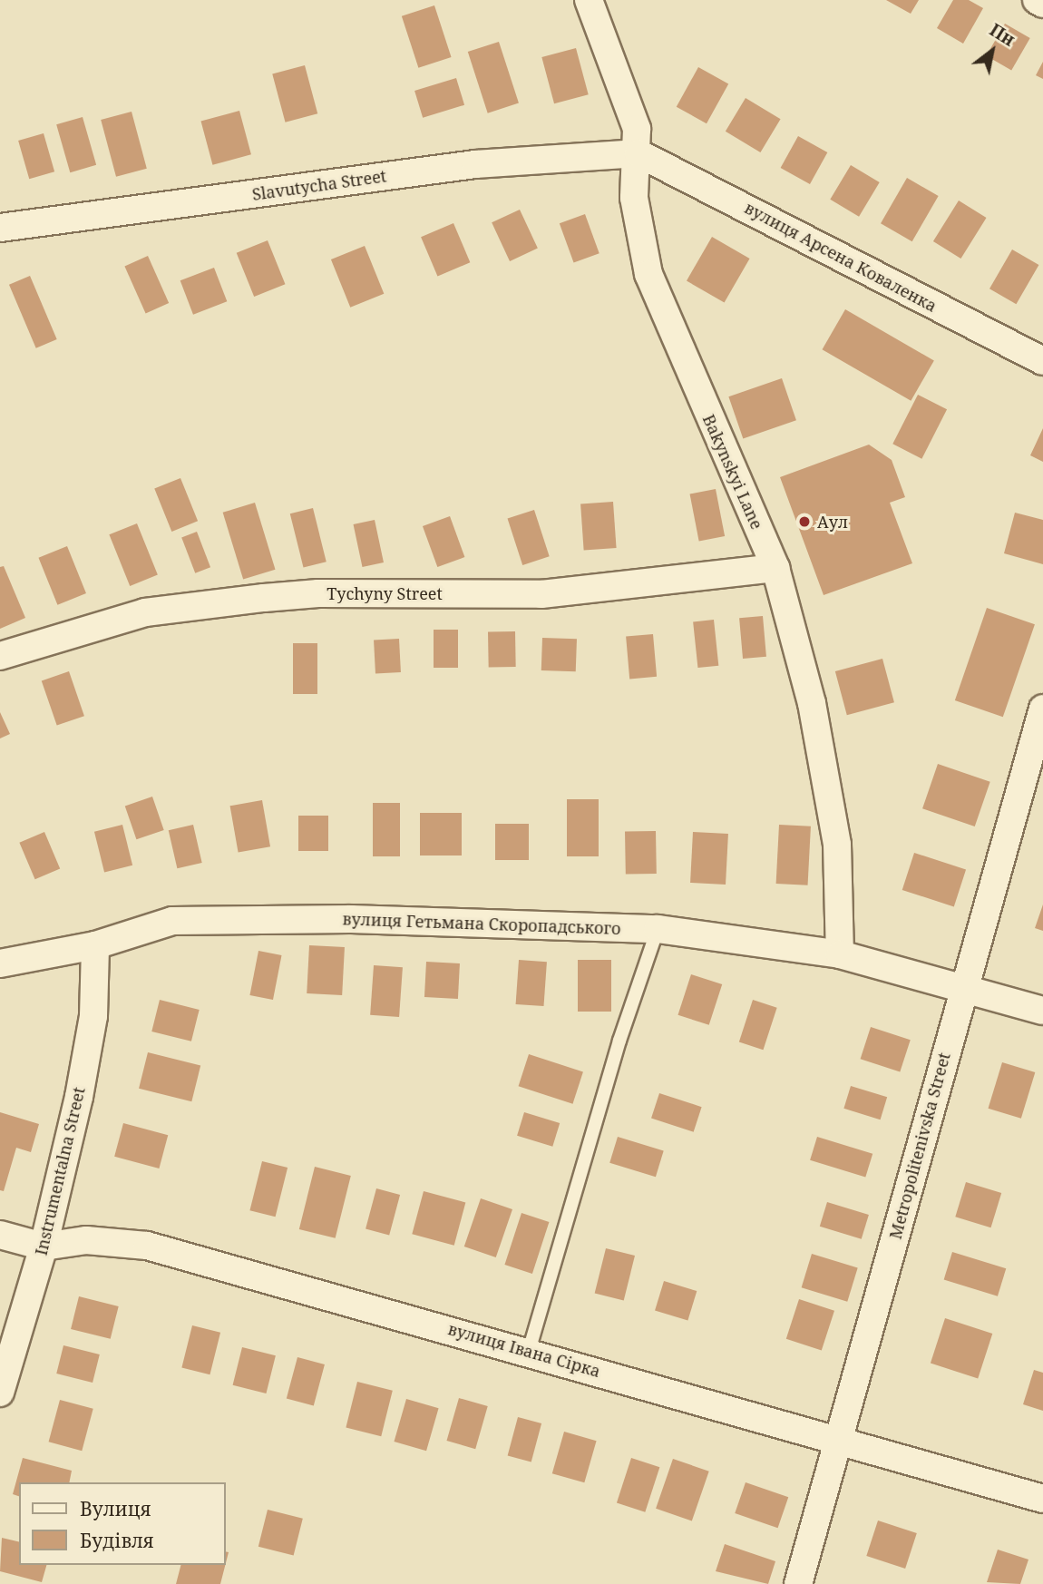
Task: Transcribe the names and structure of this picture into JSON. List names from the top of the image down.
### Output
{
  "streets": {
    "street": [
      "Slavutycha Street",
      "вулиця Арсена Коваленка",
      "Bakynskyi Lane",
      "Tychyny Street",
      "вулиця Гетьмана Скоропадського",
      "Metropolitenivska Street",
      "Instrumentalna Street",
      "вулиця Івана Сірка"
    ]
  },
  "crossings": [
    ["Slavutycha Street", "вулиця Арсена Коваленка"],
    ["Slavutycha Street", "Bakynskyi Lane"],
    ["вулиця Арсена Коваленка", "Bakynskyi Lane"],
    ["Bakynskyi Lane", "Tychyny Street"],
    ["Bakynskyi Lane", "вулиця Гетьмана Скоропадського"],
    ["вулиця Гетьмана Скоропадського", "Metropolitenivska Street"],
    ["вулиця Гетьмана Скоропадського", "Instrumentalna Street"],
    ["Metropolitenivska Street", "вулиця Івана Сірка"],
    ["Instrumentalna Street", "вулиця Івана Сірка"]
  ],
  "places": ["Аул"],
  "legend": ["Вулиця", "Будівля"],
  "north": "top right"
}
